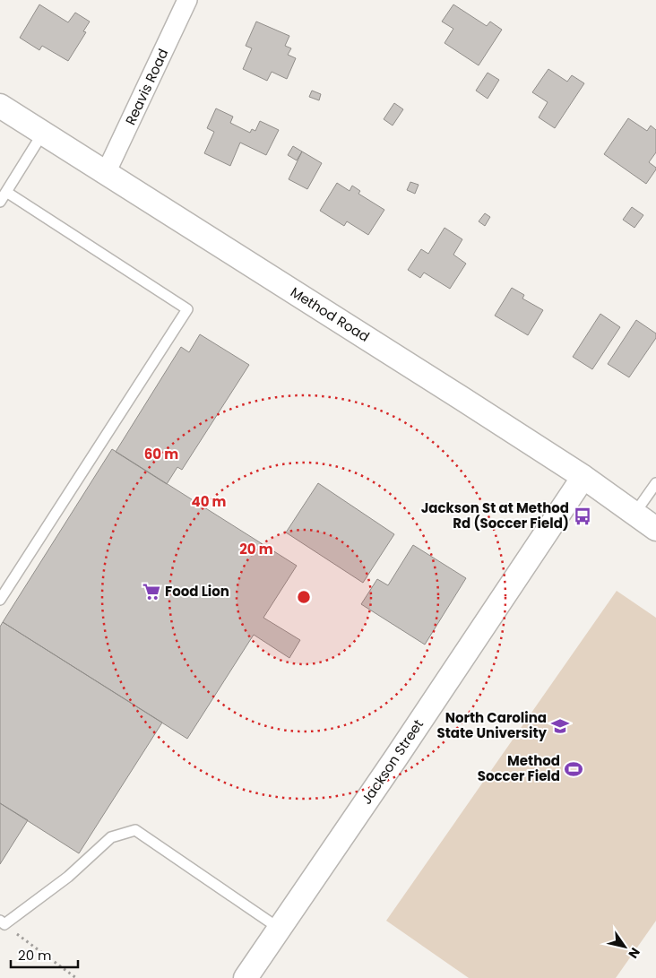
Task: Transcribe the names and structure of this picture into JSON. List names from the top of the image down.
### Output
{
  "streets": {
    "street": ["Reavis Road", "Method Road", "Jackson Street"]
  },
  "crossings": [
    ["Reavis Road", "Method Road"],
    ["Method Road", "Jackson Street"]
  ],
  "places": {
    "bus stop": ["Jackson St at Method Rd (Soccer Field)"],
    "supermarket": ["Food Lion"],
    "school or university": ["North Carolina State University"],
    "sports": ["Method Soccer Field"]
  },
  "scale_bar": "20 m",
  "north": "bottom right",
  "rings": ["60 m", "40 m", "20 m"]
}
